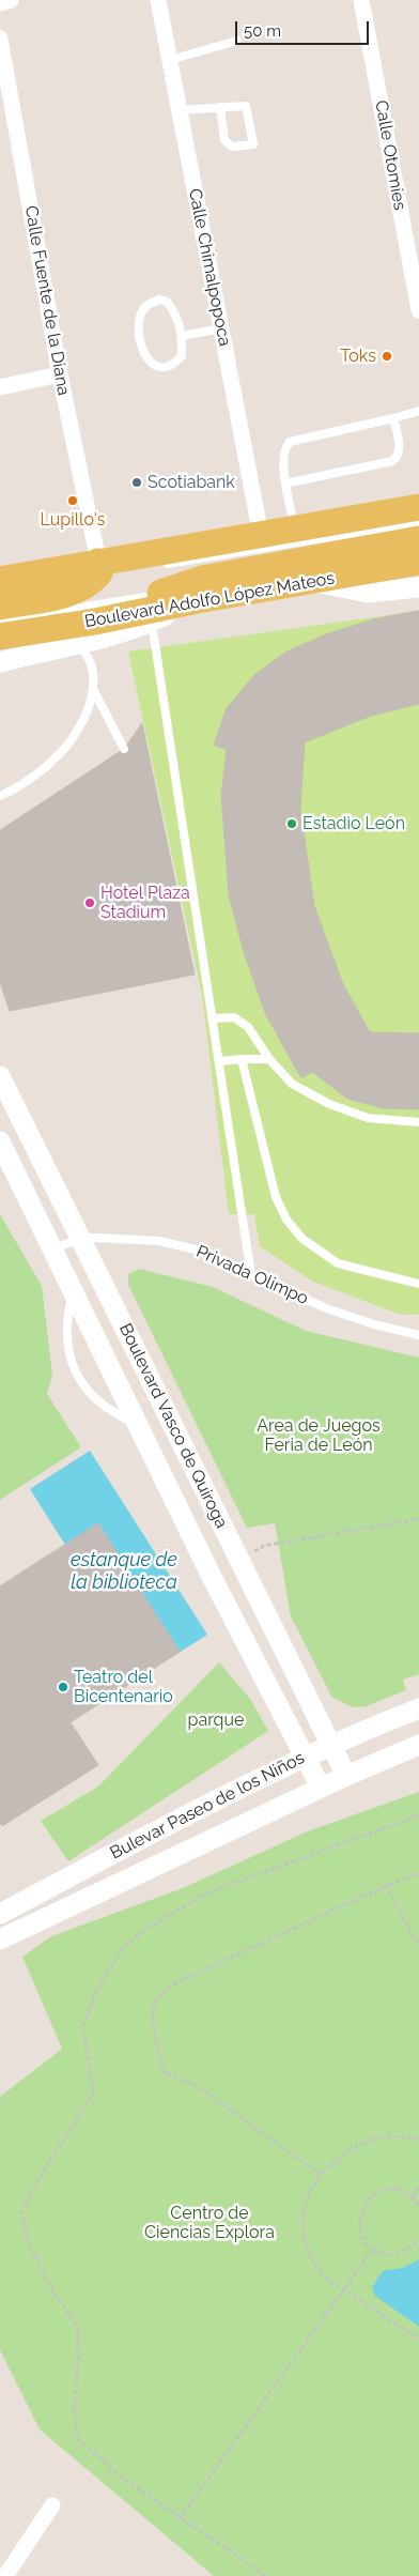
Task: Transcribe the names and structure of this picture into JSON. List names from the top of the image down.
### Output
{
  "streets": {
    "main road": ["Boulevard Adolfo López Mateos"],
    "street": [
      "Calle Otomíes",
      "Calle Chimalpopoca",
      "Calle Fuente de la Diana",
      "Boulevard Vasco de Quiroga",
      "Bulevar Paseo de los Niños"
    ],
    "lane": ["Privada Olimpo"]
  },
  "crossings": [
    ["Privada Olimpo", "Boulevard Vasco de Quiroga"],
    ["Boulevard Vasco de Quiroga", "Bulevar Paseo de los Niños"]
  ],
  "water": ["estanque de la biblioteca"],
  "parks": ["Area de Juegos Feria de León", "parque", "Centro de Ciencias Explora"],
  "places": [
    "Toks",
    "Scotiabank",
    "Lupillo's",
    "Estadio León",
    "Hotel Plaza Stadium",
    "Teatro del Bicentenario"
  ],
  "scale_bar": "50 m"
}
